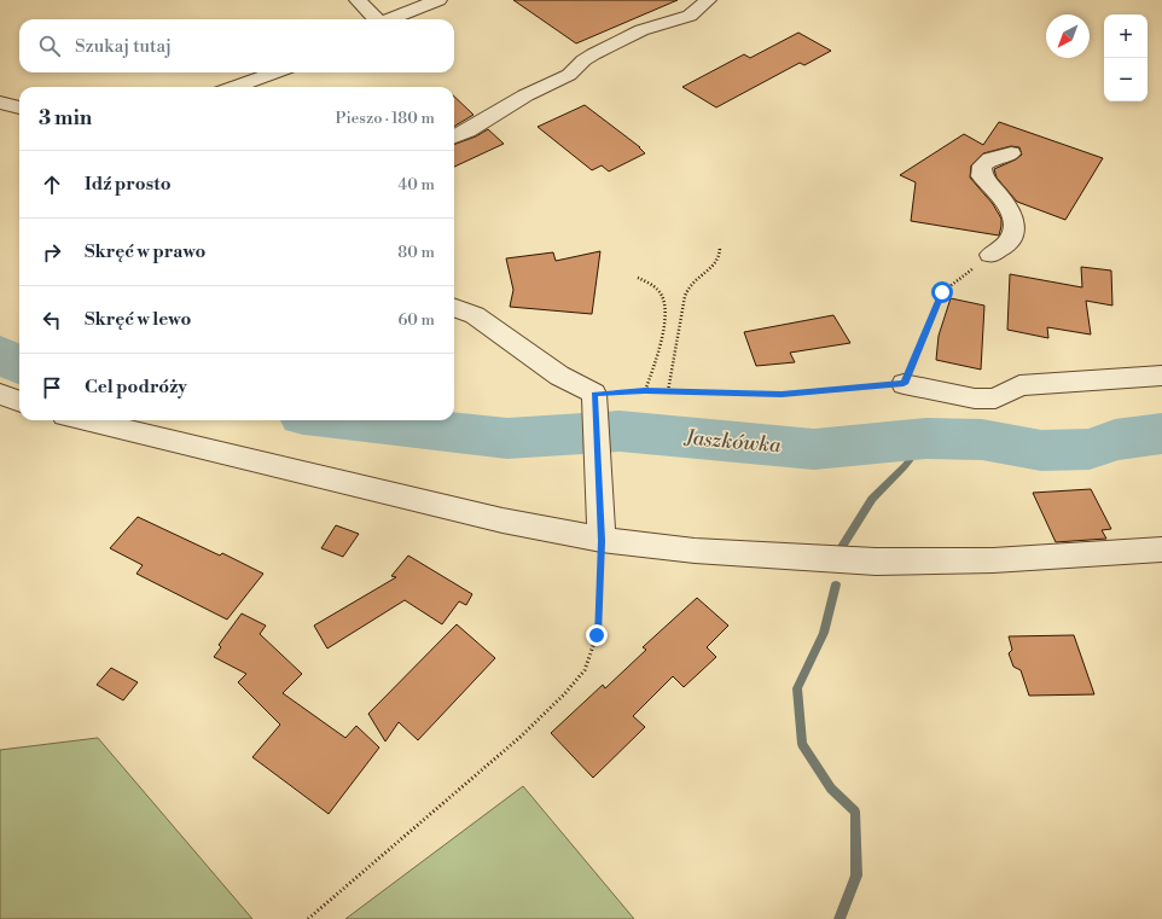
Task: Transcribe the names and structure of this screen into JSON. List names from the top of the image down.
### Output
{
  "water": ["Jaszkówka"],
  "north": "bottom left",
  "page": {
    "map_buttons": ["+", "−"],
    "search": "Szukaj tutaj",
    "heading": ["3 min", "Pieszo · 180 m"],
    "list": [
      ["Idź prosto", "40 m"],
      ["Skręć w prawo", "80 m"],
      ["Skręć w lewo", "60 m"],
      "Cel podróży"
    ]
  }
}
